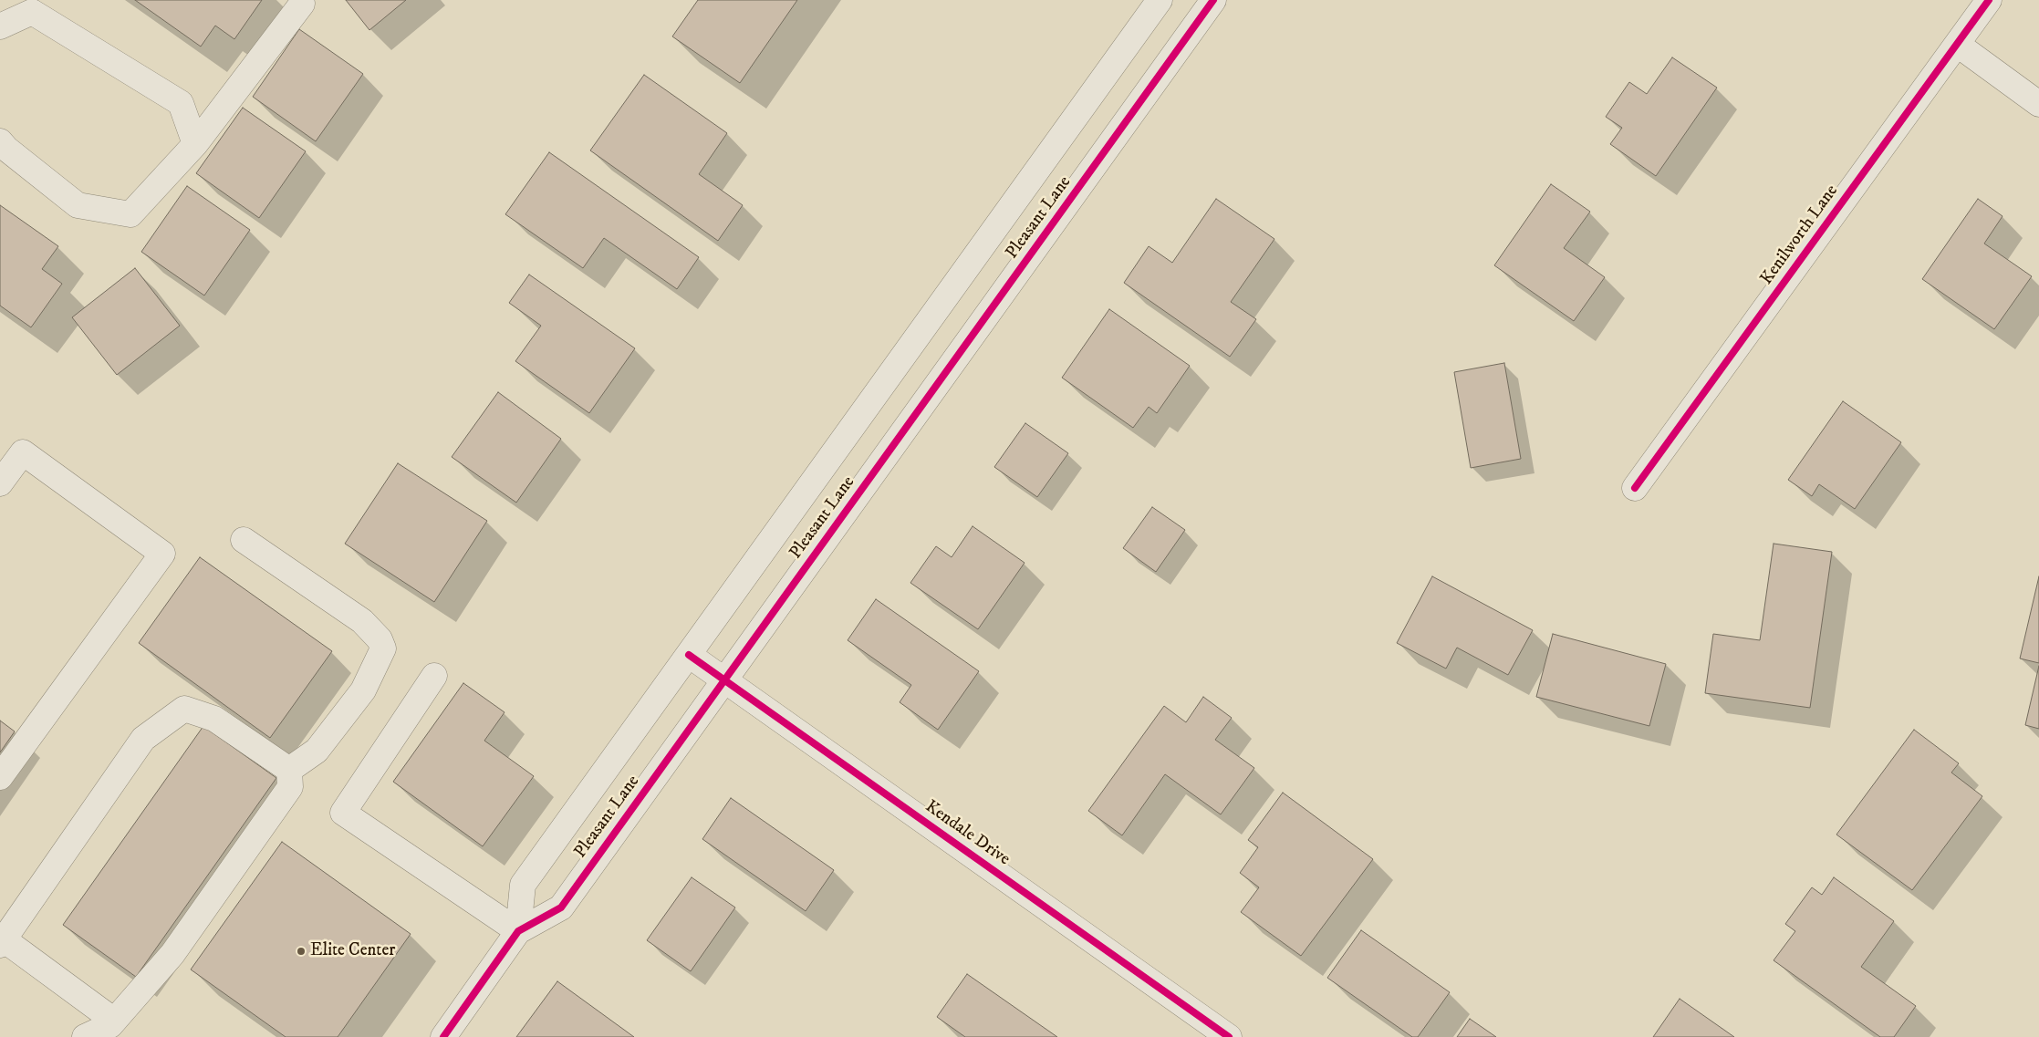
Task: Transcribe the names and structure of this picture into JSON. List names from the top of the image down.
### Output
{
  "streets": {
    "street": ["Pleasant Lane", "Kenilworth Lane", "Kendale Drive"]
  },
  "crossings": [
    ["Pleasant Lane", "Kendale Drive"]
  ],
  "places": ["Elite Center"]
}
